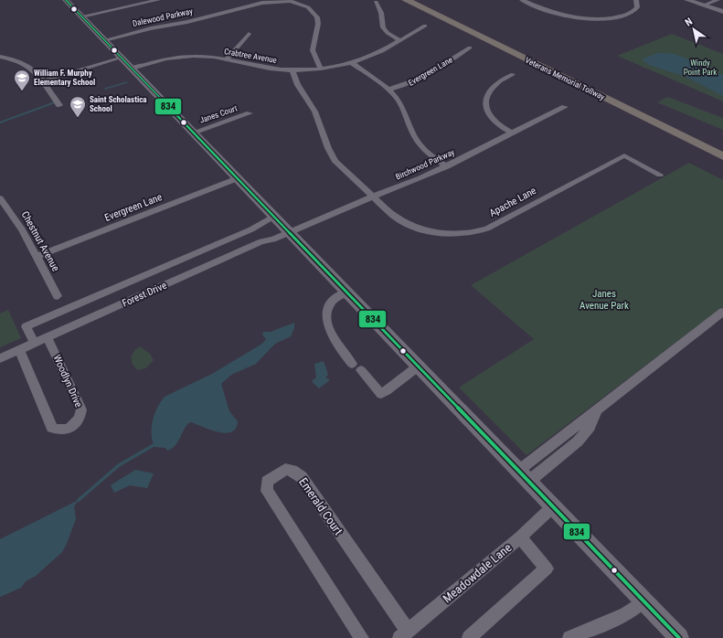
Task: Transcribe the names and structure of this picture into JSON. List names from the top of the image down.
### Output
{
  "streets": {
    "highway": ["Veterans Memorial Tollway"],
    "street": [
      "Dalewood Parkway",
      "Crabtree Avenue",
      "Evergreen Lane",
      "Janes Court",
      "Birchwood Parkway",
      "Apache Lane",
      "Chestnut Avenue",
      "Forest Drive",
      "Woodlyn Drive",
      "Emerald Court",
      "Meadowdale Lane"
    ]
  },
  "crossings": [
    ["Dalewood Parkway", "Crabtree Avenue"],
    ["Evergreen Lane", "Chestnut Avenue"],
    ["Birchwood Parkway", "Apache Lane"],
    ["Birchwood Parkway", "Forest Drive"],
    ["Forest Drive", "Woodlyn Drive"],
    ["Emerald Court", "Meadowdale Lane"]
  ],
  "parks": ["Windy Point Park", "Janes Avenue Park"],
  "places": {
    "school or university": ["William F. Murphy Elementary School", "Saint Scholastica School"]
  },
  "lines": ["transit line 834"],
  "north": "top left"
}
